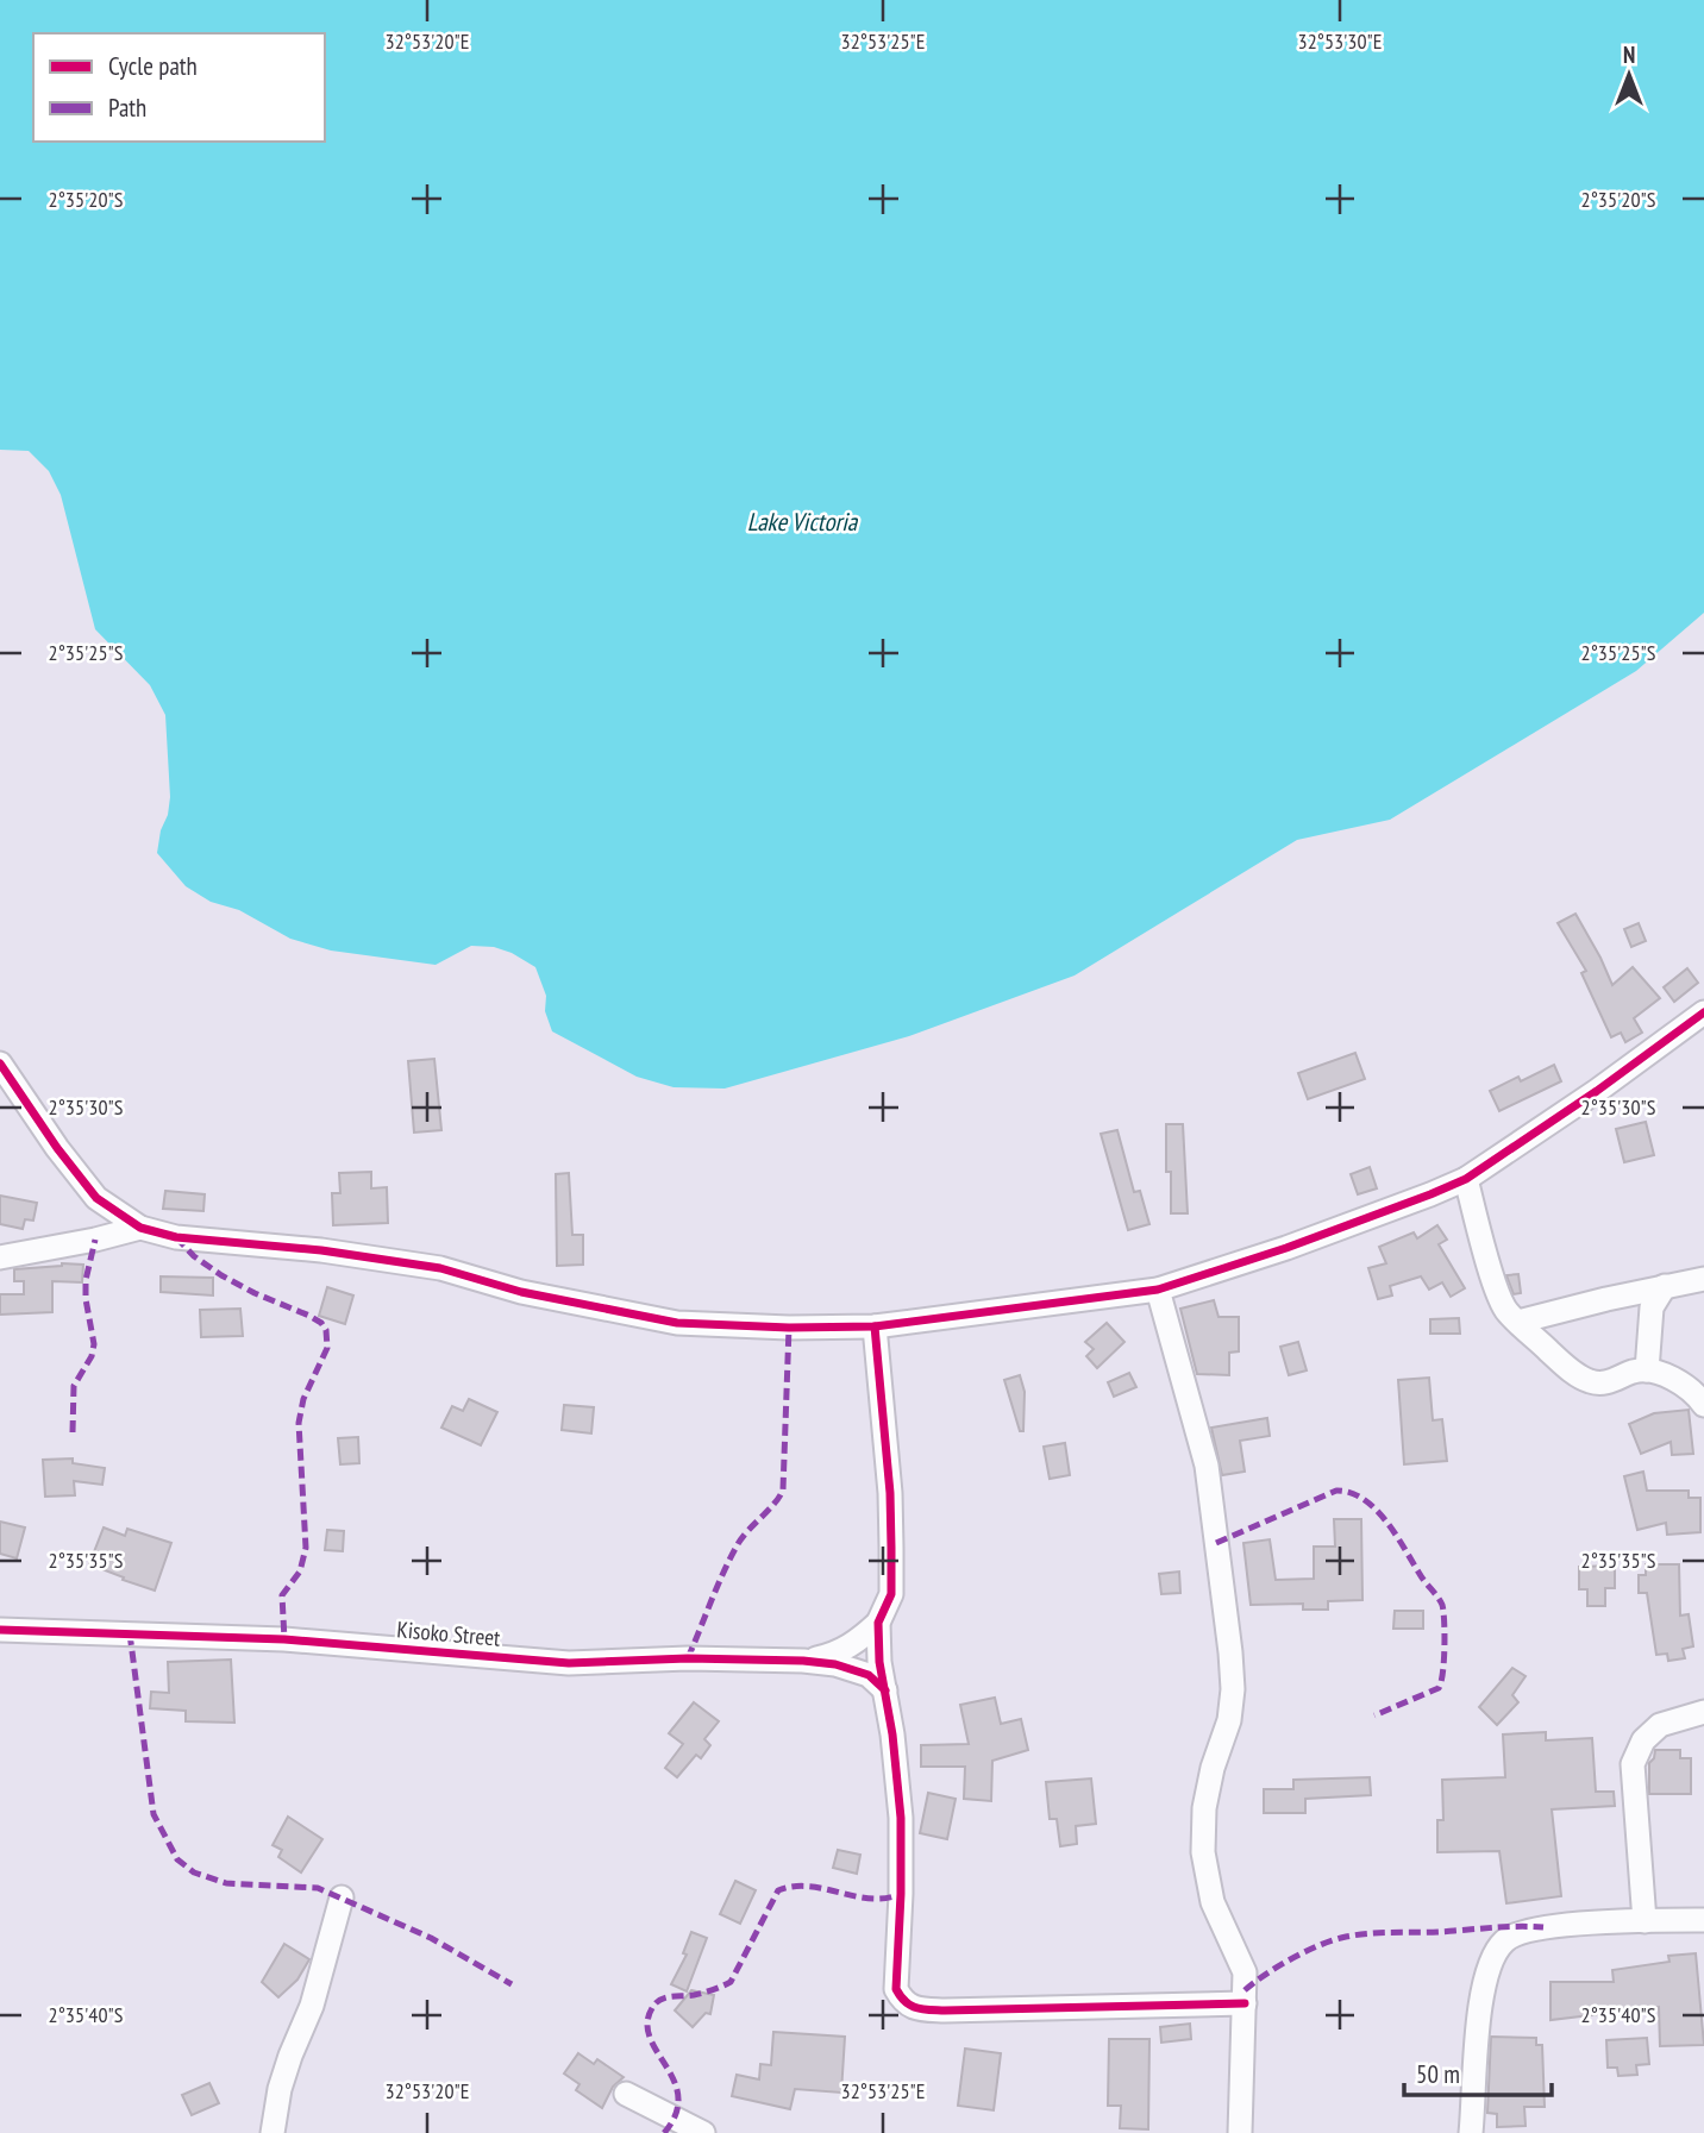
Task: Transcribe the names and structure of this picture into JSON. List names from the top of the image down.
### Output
{
  "streets": {
    "street": ["Kisoko Street"]
  },
  "water": ["Lake Victoria"],
  "legend": ["Cycle path", "Path"],
  "scale_bar": "50 m",
  "north": "top",
  "coordinates": [
    "32°53'20\"E",
    "32°53'25\"E",
    "32°53'30\"E",
    "2°35'20\"S",
    "2°35'25\"S",
    "2°35'30\"S",
    "2°35'35\"S",
    "2°35'40\"S"
  ]
}
